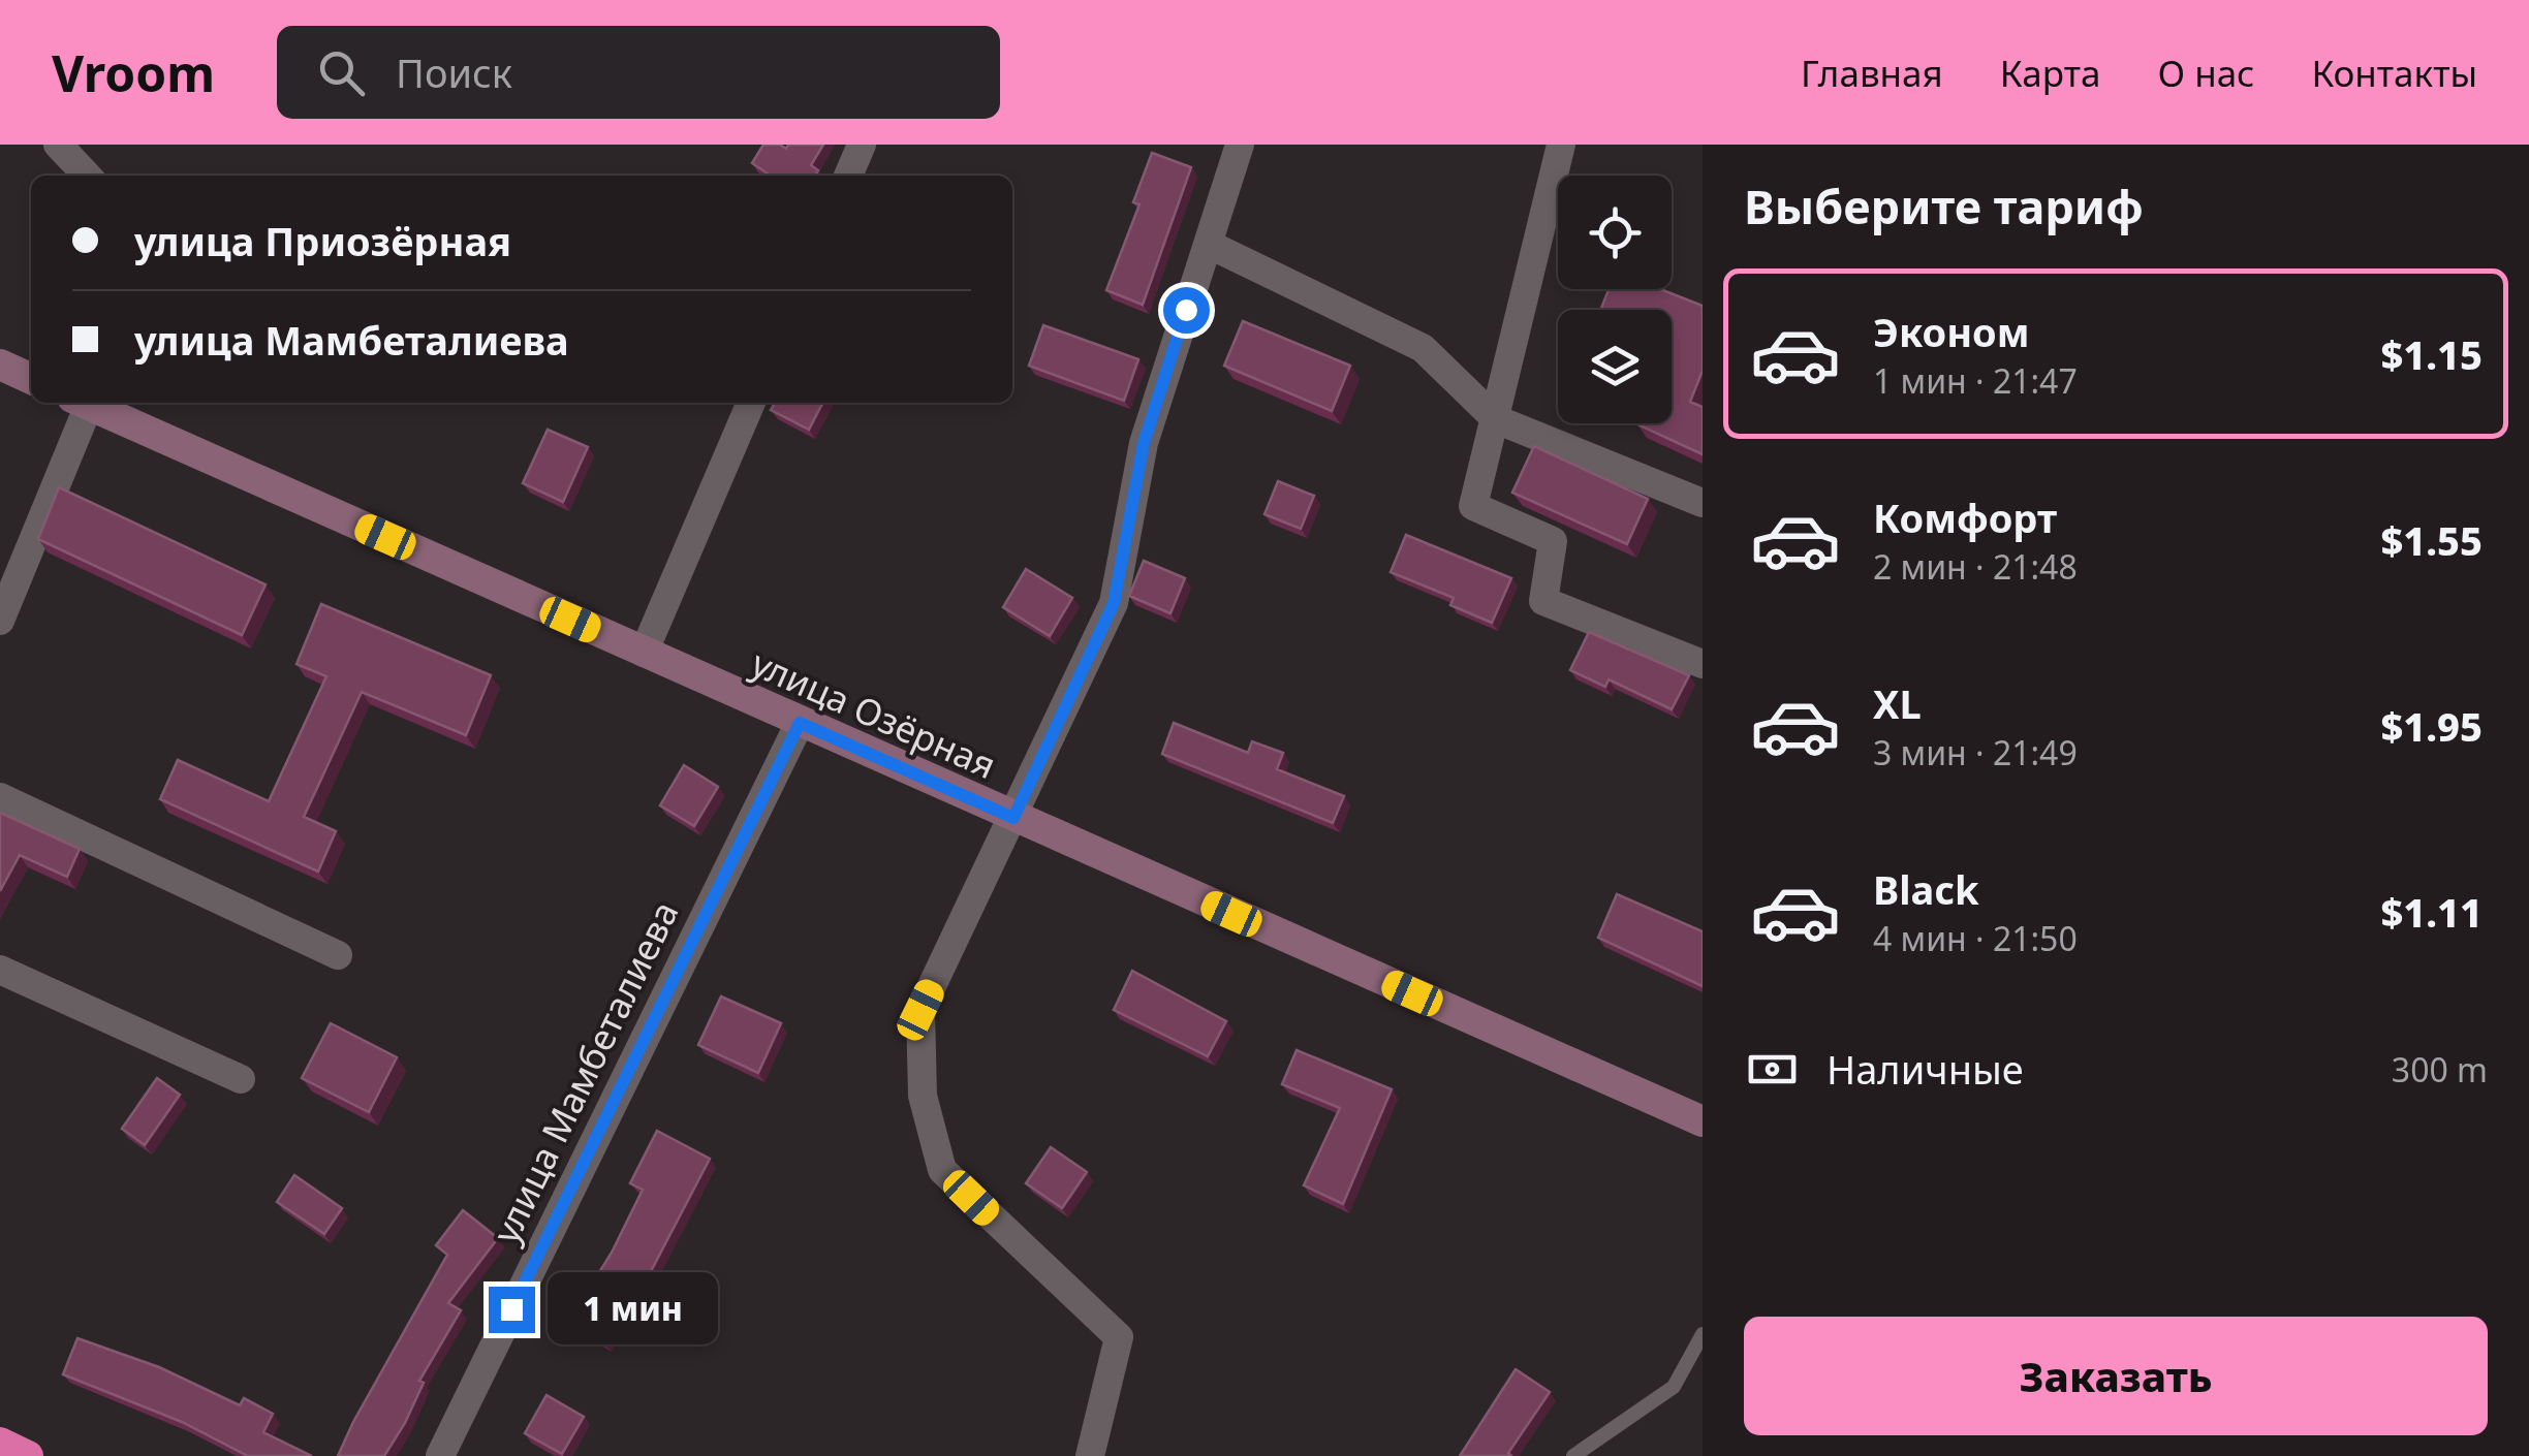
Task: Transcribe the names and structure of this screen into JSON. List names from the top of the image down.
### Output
{
  "streets": {
    "street": ["улица Озёрная", "улица Мамбеталиева"]
  },
  "crossings": [
    ["улица Озёрная", "улица Мамбеталиева"]
  ],
  "page": {
    "header": "Vroom",
    "search": "Поиск",
    "nav": [
      "Главная",
      "Карта",
      "О нас",
      "Контакты"
    ],
    "heading": "Выберите тариф",
    "banner": ["улица Приозёрная", "улица Мамбеталиева"],
    "list": [
      {
        "name": "Эконом",
        "note": "1 мин · 21:47",
        "value": "$1.15"
      },
      {
        "name": "Комфорт",
        "note": "2 мин · 21:48",
        "value": "$1.55"
      },
      {
        "name": "XL",
        "note": "3 мин · 21:49",
        "value": "$1.95"
      },
      {
        "name": "Black",
        "note": "4 мин · 21:50",
        "value": "$1.11"
      }
    ],
    "pay": ["Наличные", "300 m"],
    "bubble": "1 мин",
    "buttons": "Заказать"
  }
}
